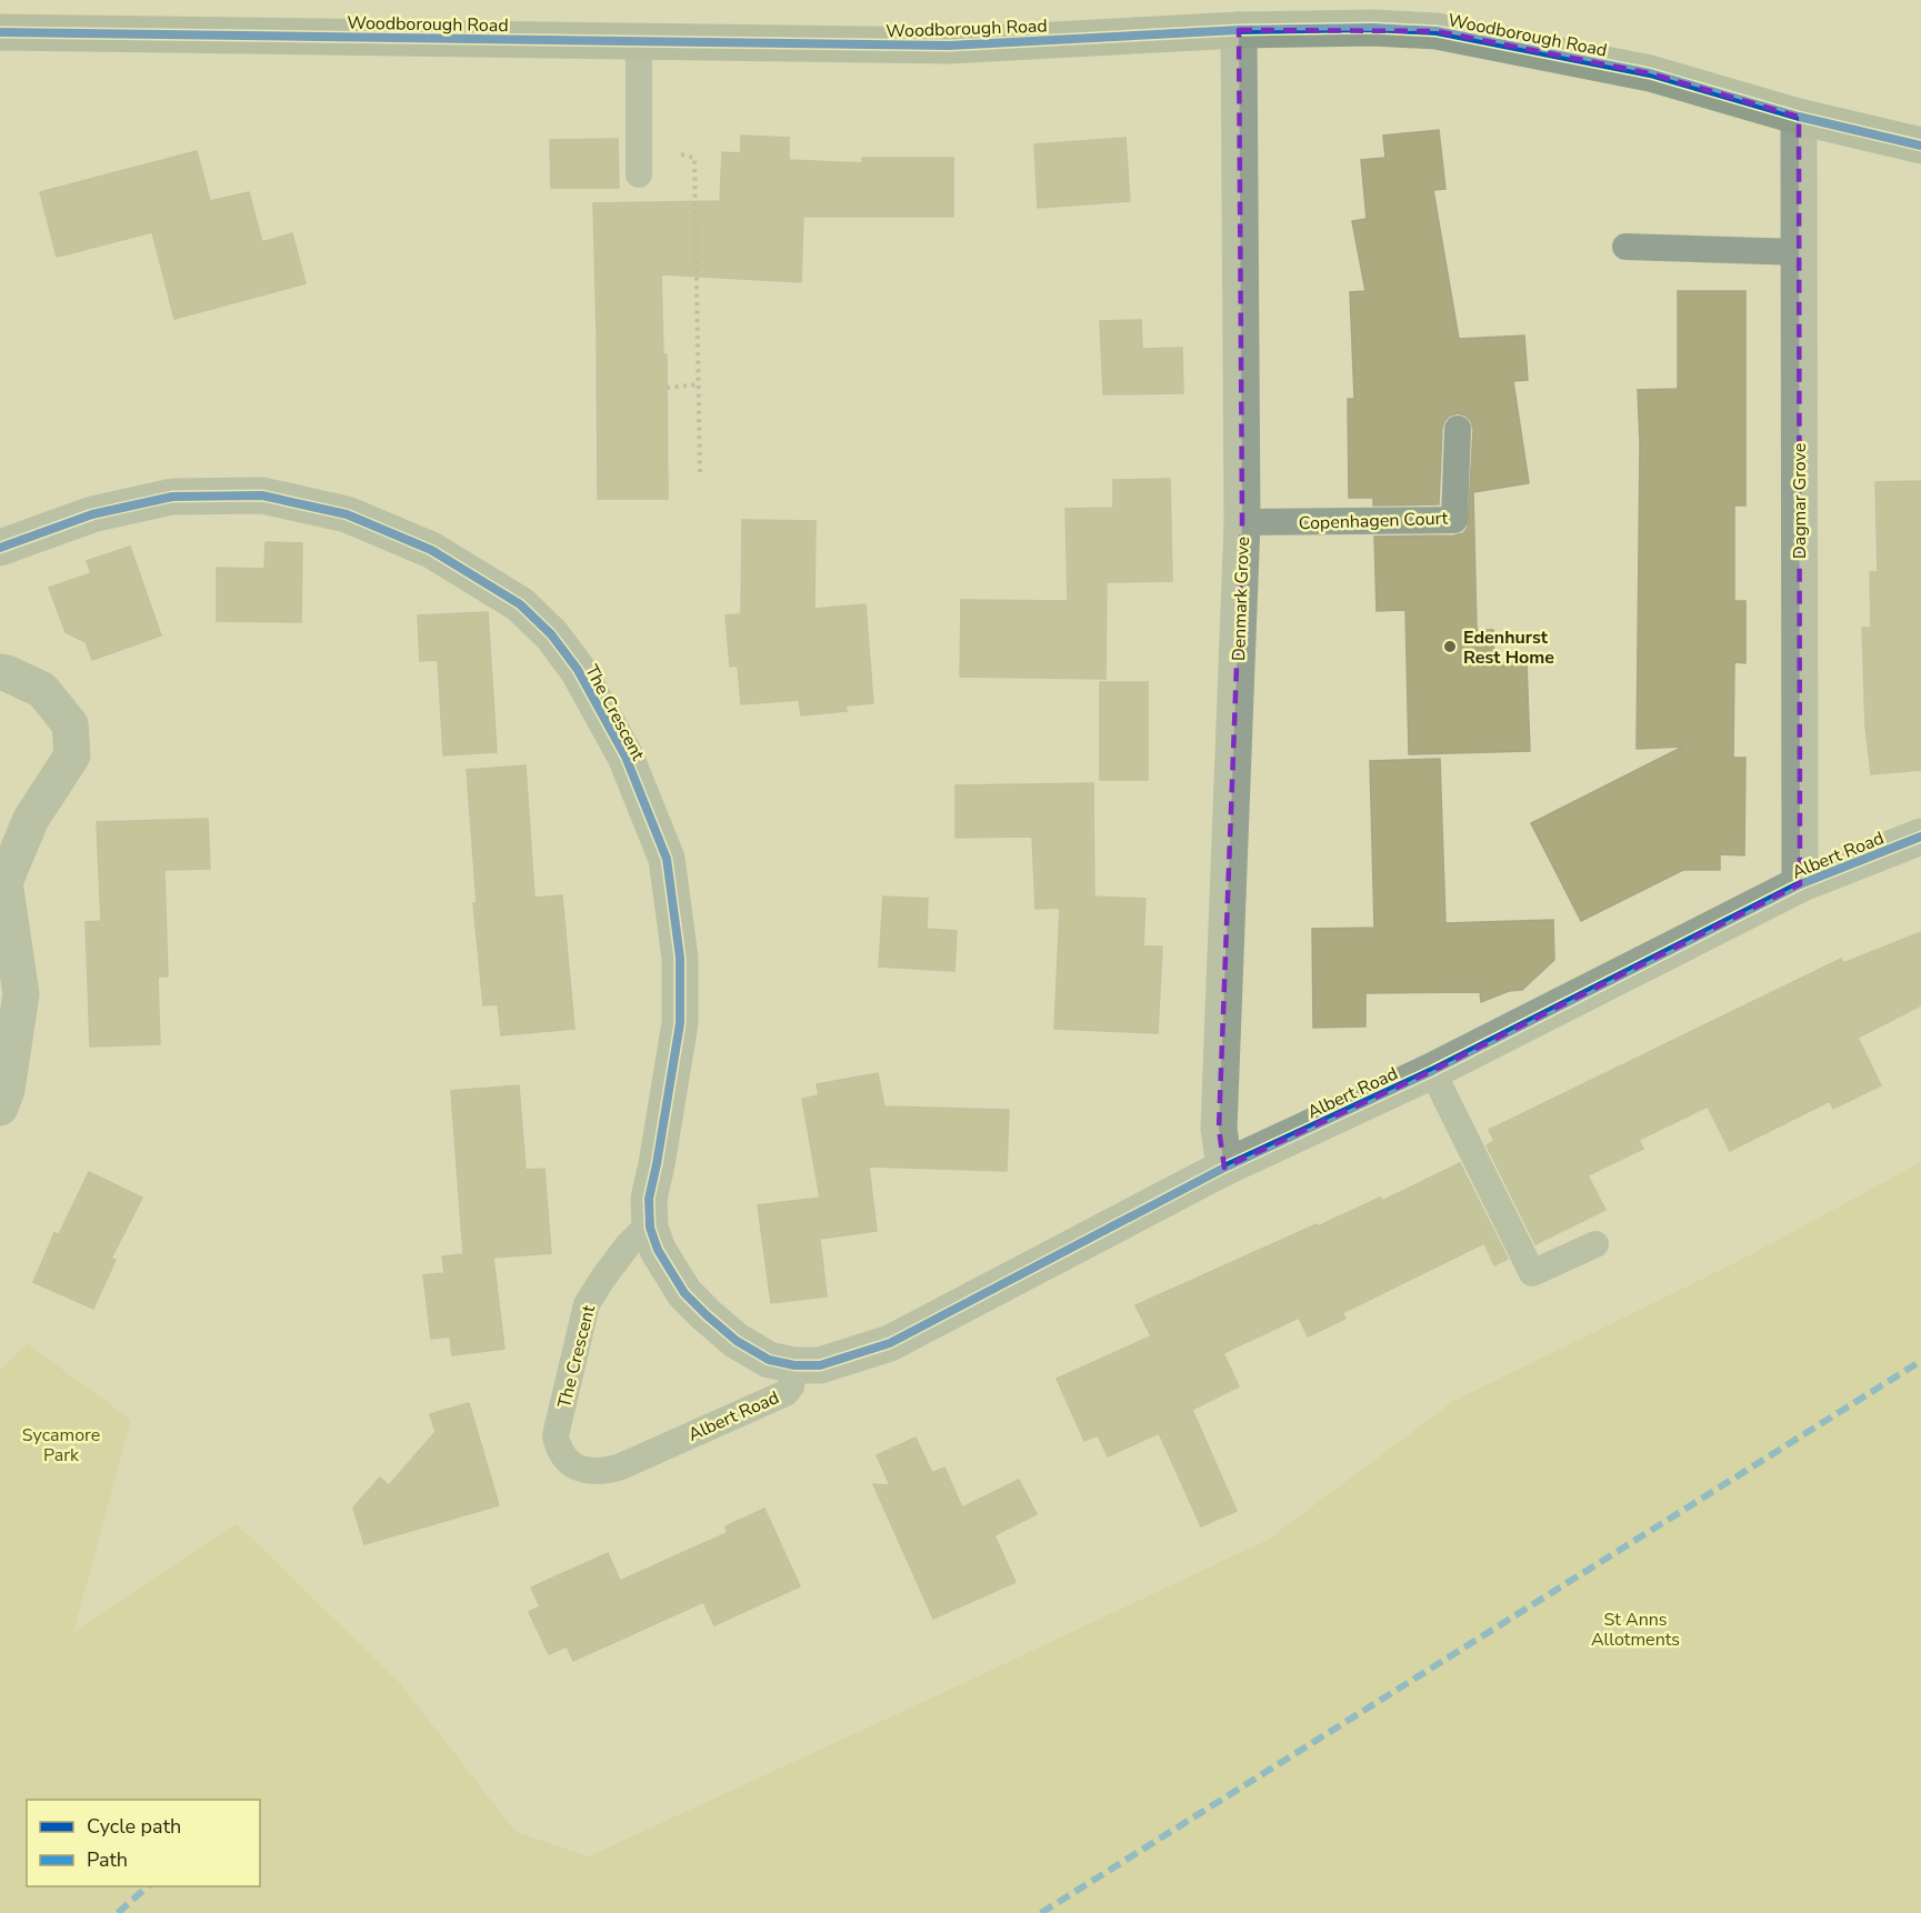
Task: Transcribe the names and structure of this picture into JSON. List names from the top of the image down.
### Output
{
  "streets": {
    "main road": ["Woodborough Road"],
    "street": [
      "Dagmar Grove",
      "Denmark Grove",
      "The Crescent",
      "Albert Road"
    ],
    "lane": ["Copenhagen Court"]
  },
  "crossings": [
    ["Woodborough Road", "Dagmar Grove"],
    ["Woodborough Road", "Denmark Grove"],
    ["Dagmar Grove", "Albert Road"],
    ["Copenhagen Court", "Denmark Grove"],
    ["Denmark Grove", "Albert Road"],
    ["The Crescent", "Albert Road"]
  ],
  "parks": ["Sycamore Park", "St Anns Allotments"],
  "places": ["Edenhurst Rest Home"],
  "legend": ["Cycle path", "Path"]
}
